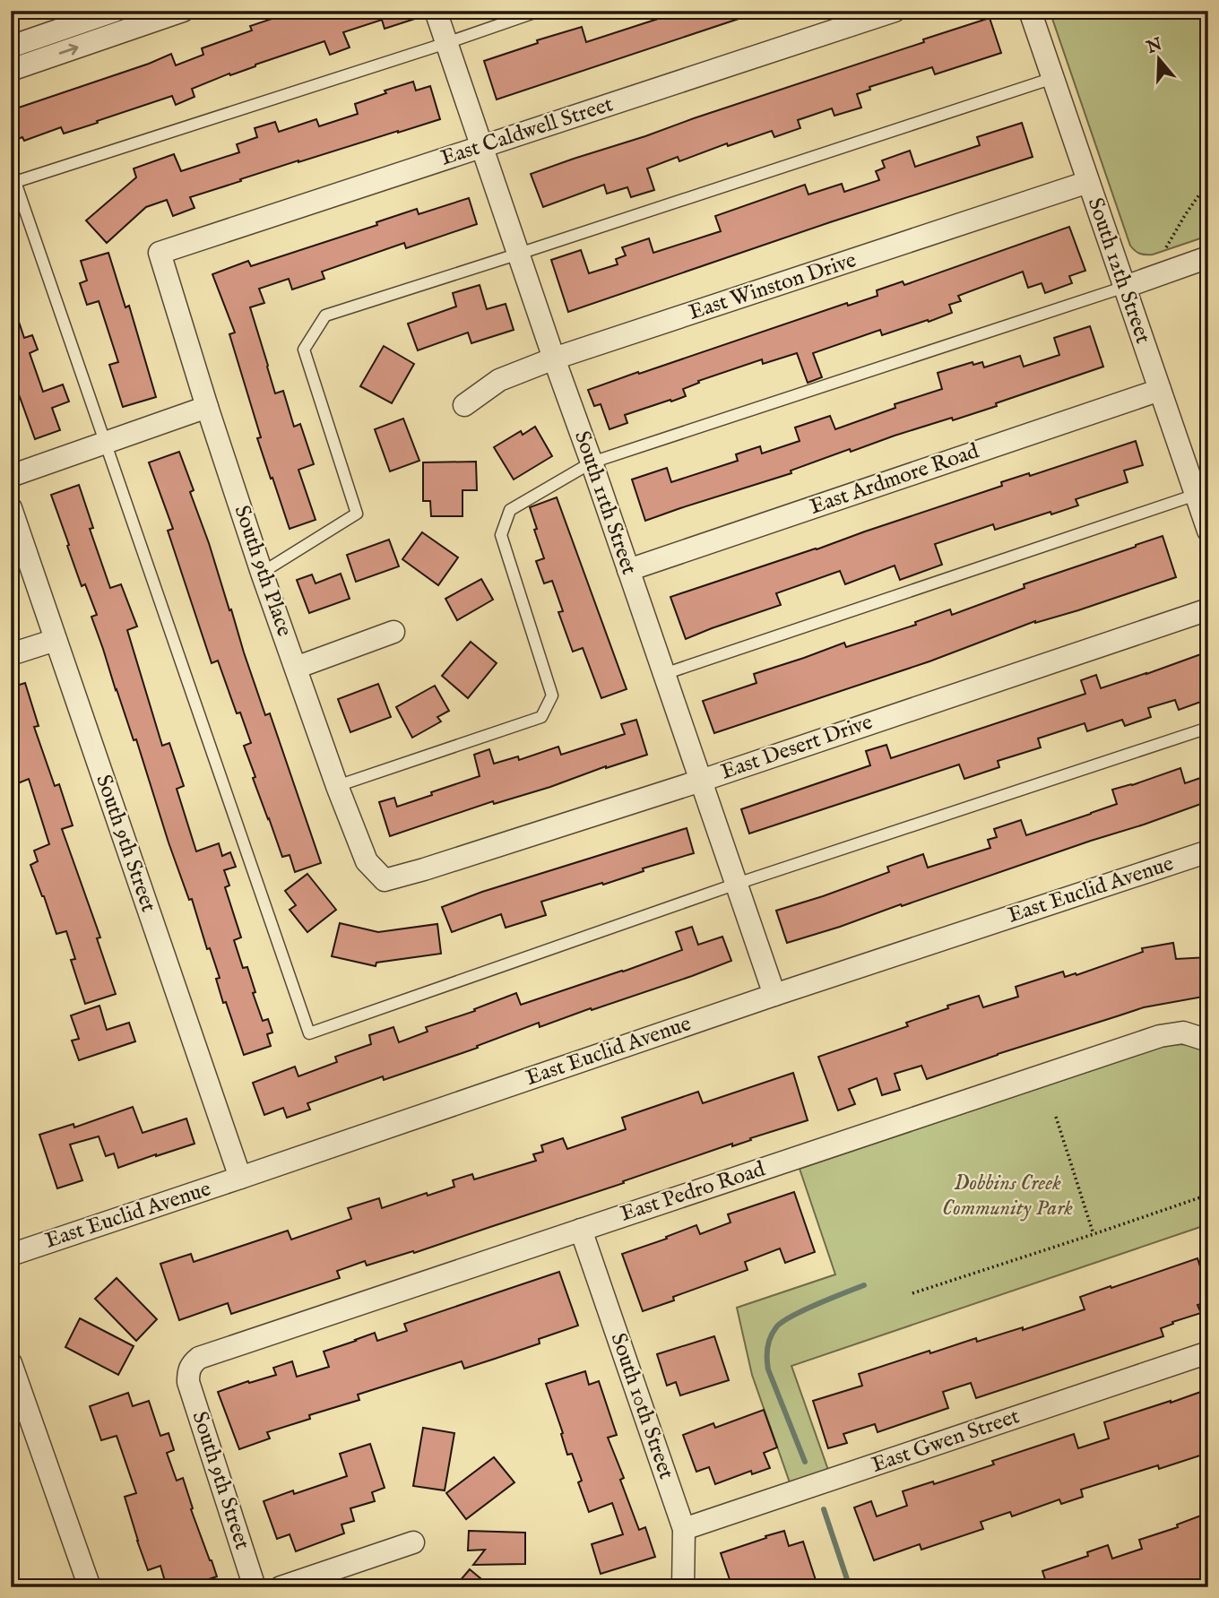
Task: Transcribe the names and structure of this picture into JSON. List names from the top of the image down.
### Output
{
  "streets": {
    "street": [
      "East Caldwell Street",
      "South 12th Street",
      "East Winston Drive",
      "East Ardmore Road",
      "South 11th Street",
      "South 9th Place",
      "East Desert Drive",
      "South 9th Street",
      "East Euclid Avenue",
      "East Pedro Road",
      "South 10th Street",
      "East Gwen Street"
    ]
  },
  "crossings": [
    ["East Caldwell Street", "South 11th Street"],
    ["East Caldwell Street", "South 9th Place"],
    ["South 12th Street", "East Winston Drive"],
    ["South 12th Street", "East Ardmore Road"],
    ["East Winston Drive", "South 11th Street"],
    ["East Ardmore Road", "South 11th Street"],
    ["South 11th Street", "East Desert Drive"],
    ["South 11th Street", "East Euclid Avenue"],
    ["South 9th Place", "East Desert Drive"],
    ["South 9th Street", "East Euclid Avenue"],
    ["South 9th Street", "East Pedro Road"],
    ["East Pedro Road", "South 10th Street"],
    ["South 10th Street", "East Gwen Street"]
  ],
  "parks": ["Dobbins Creek Community Park"],
  "north": "top"
}
